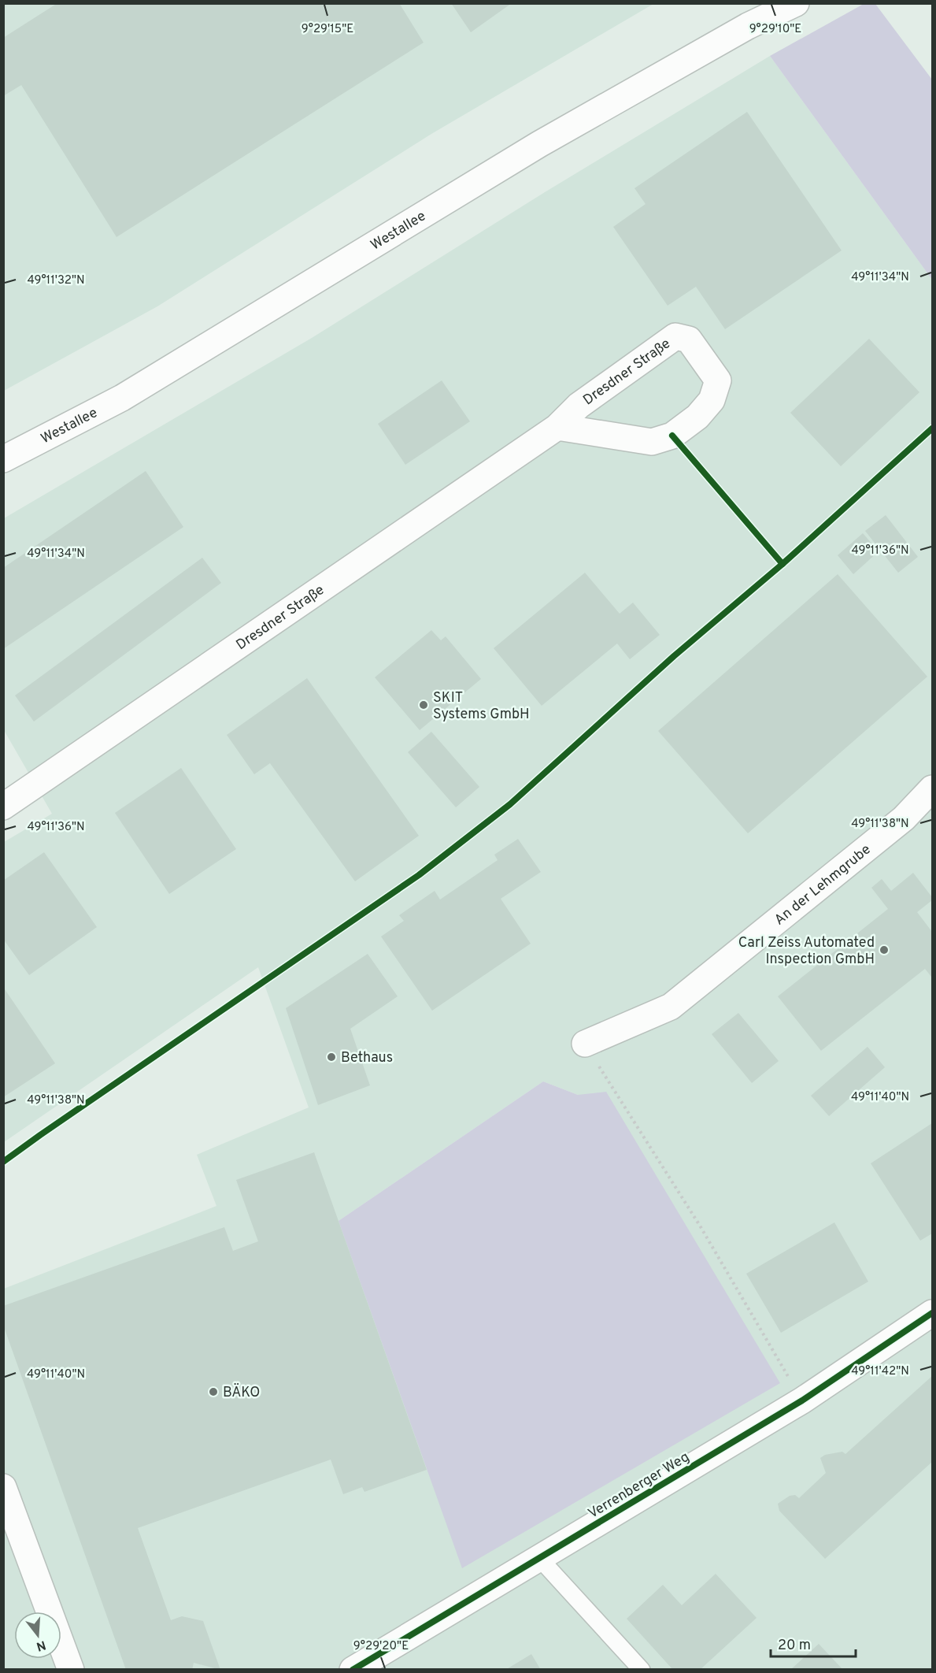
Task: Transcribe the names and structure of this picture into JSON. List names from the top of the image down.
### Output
{
  "streets": {
    "street": [
      "Westallee",
      "Dresdner Straße",
      "An der Lehmgrube",
      "Verrenberger Weg"
    ]
  },
  "places": [
    "SKIT Systems GmbH",
    "Carl Zeiss Automated Inspection GmbH",
    "Bethaus",
    "BÄKO"
  ],
  "scale_bar": "20 m",
  "north": "bottom",
  "coordinates": [
    "9°29'15\"E",
    "9°29'10\"E",
    "49°11'34\"N",
    "49°11'32\"N",
    "49°11'36\"N",
    "49°11'38\"N",
    "49°11'40\"N",
    "49°11'42\"N",
    "9°29'20\"E"
  ]
}
